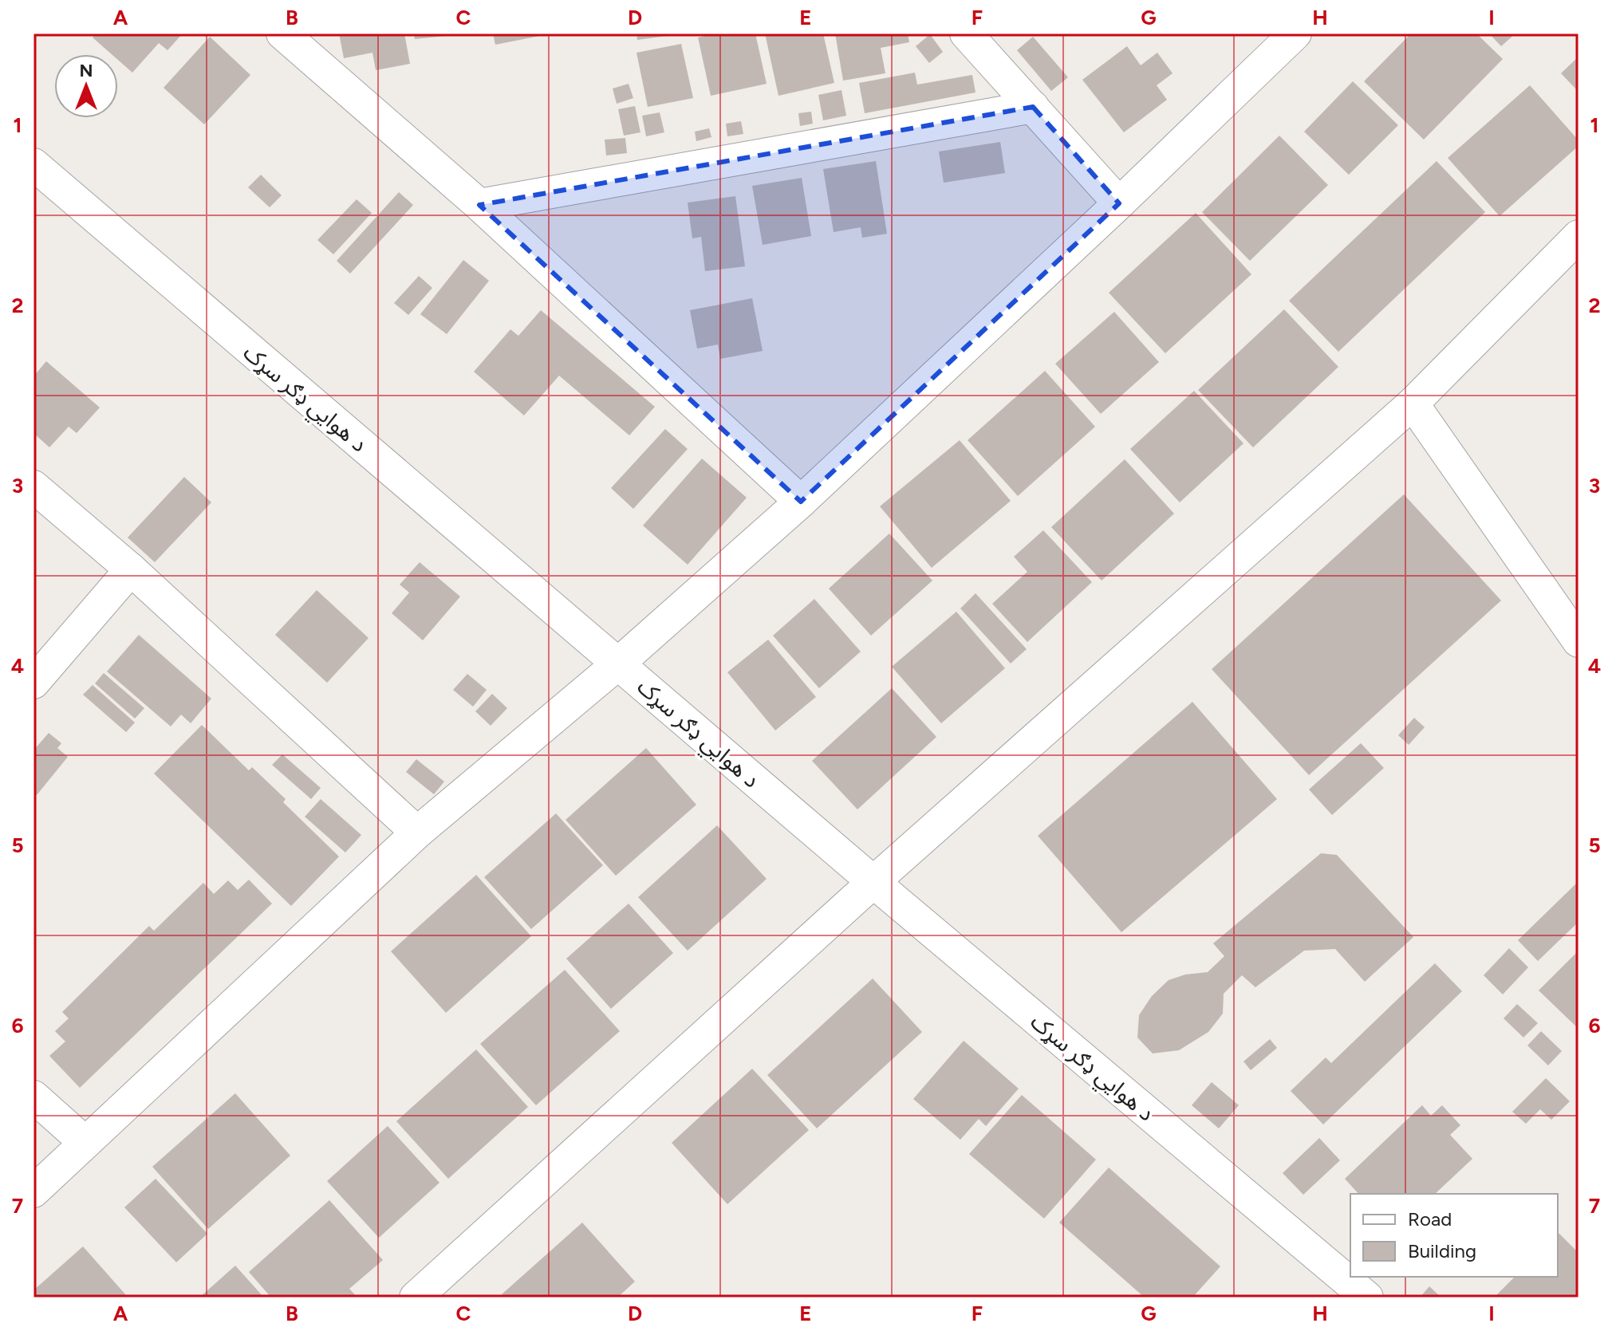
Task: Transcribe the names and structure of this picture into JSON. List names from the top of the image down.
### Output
{
  "streets": {
    "street": ["د هوايي ډګر سړک"]
  },
  "legend": ["Road", "Building"],
  "north": "top",
  "grid": {
    "columns": [
      "A",
      "B",
      "C",
      "D",
      "E",
      "F",
      "G",
      "H",
      "I"
    ],
    "rows": [
      "1",
      "2",
      "3",
      "4",
      "5",
      "6",
      "7"
    ]
  }
}
